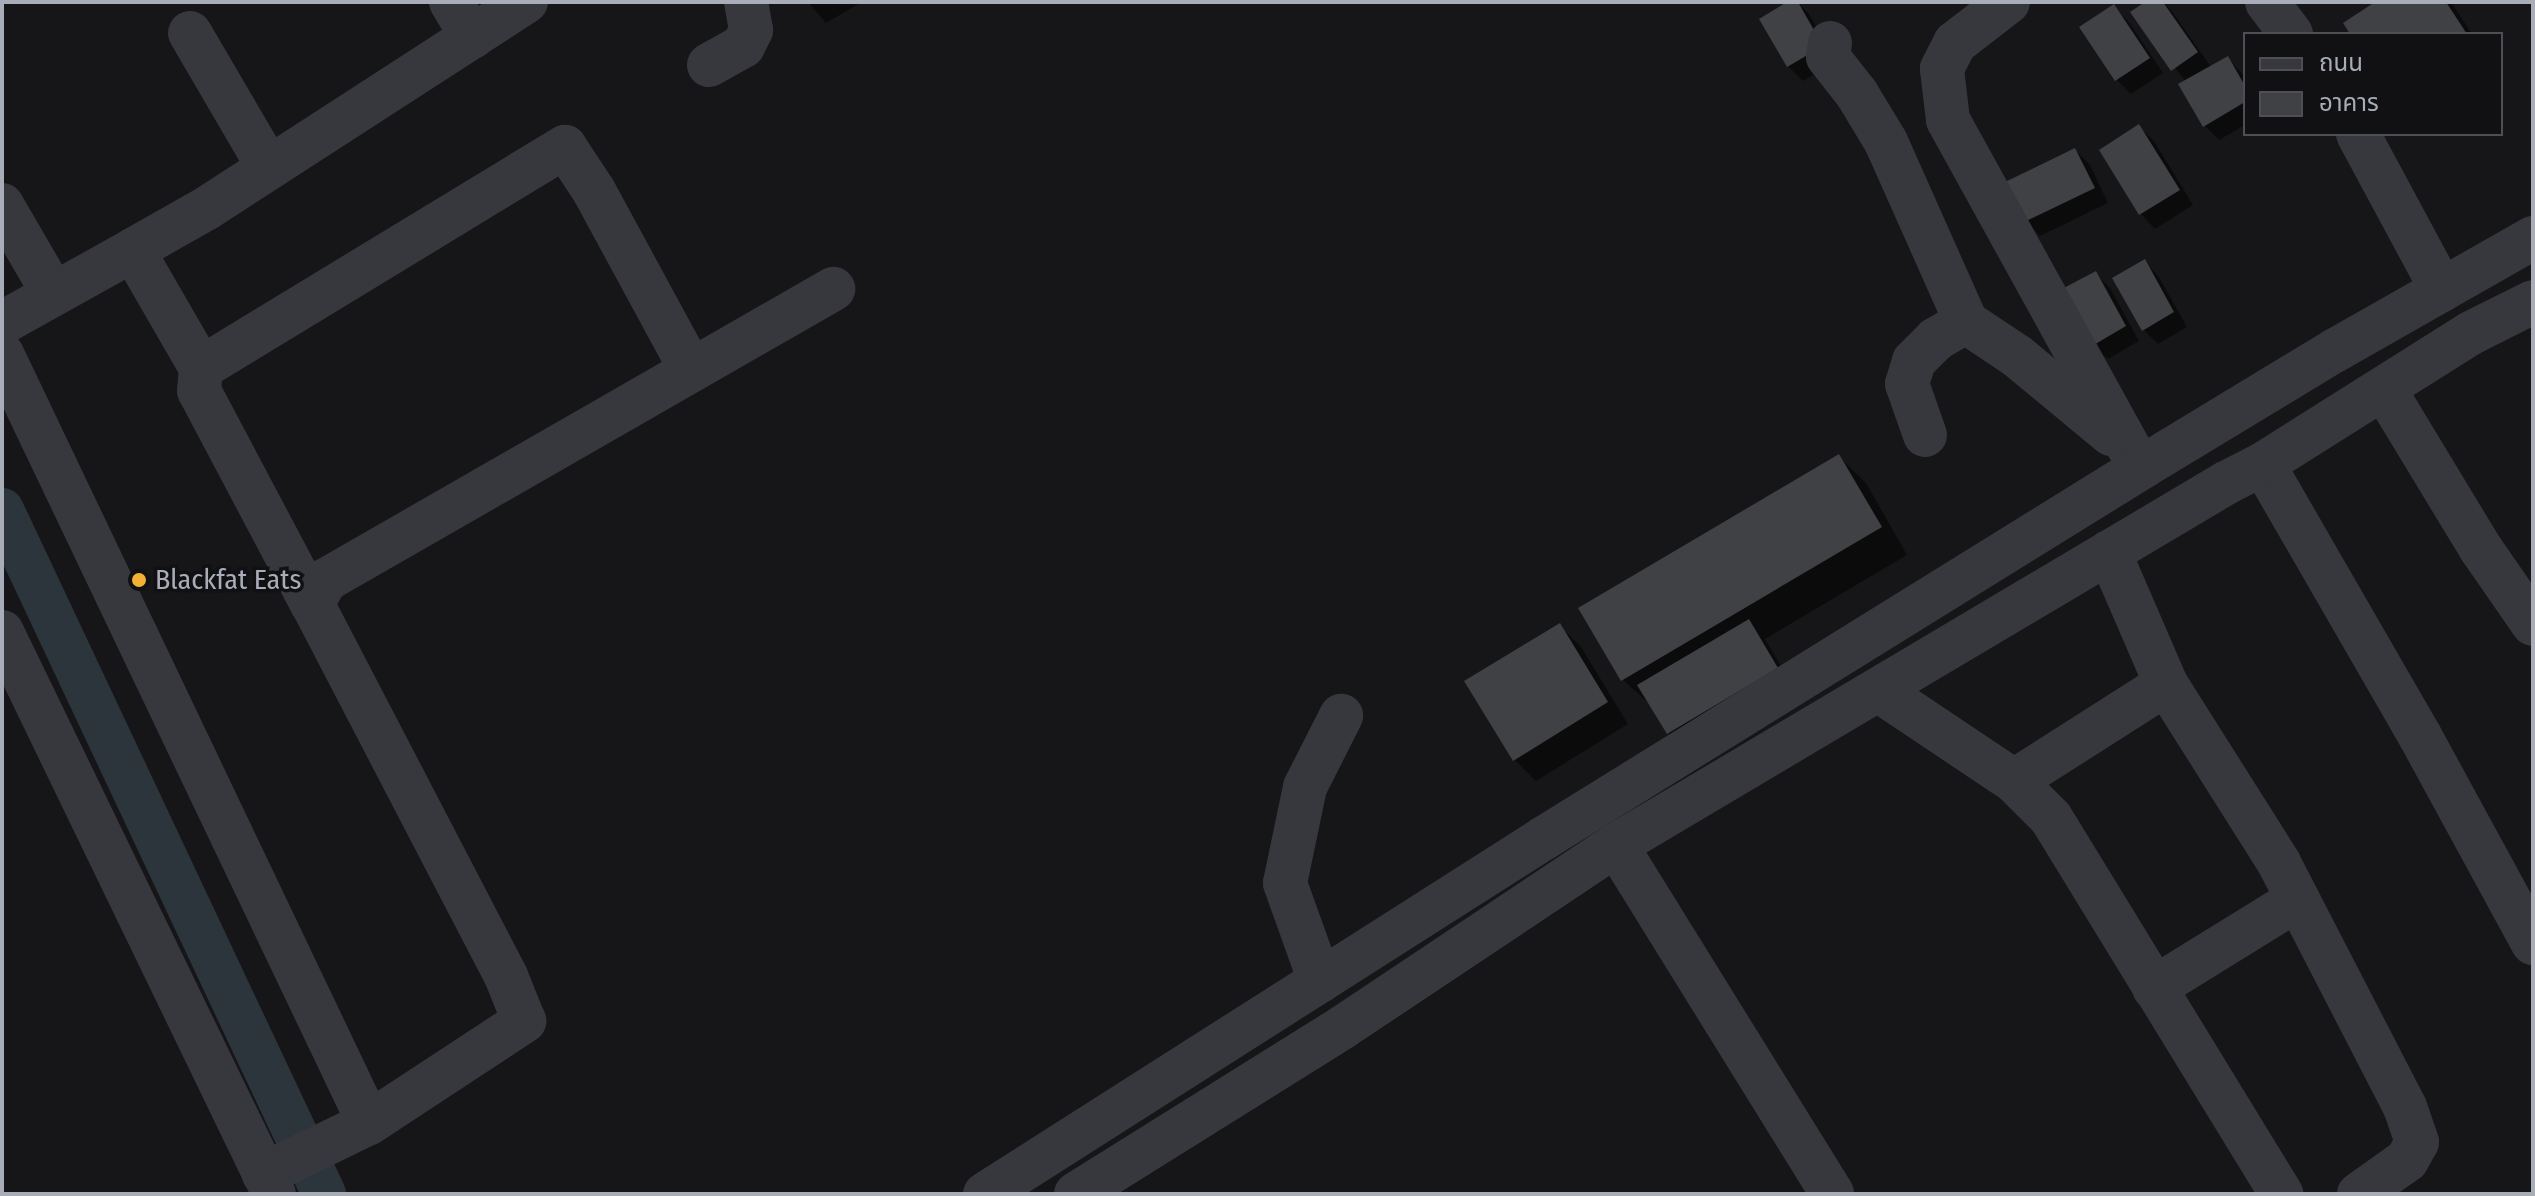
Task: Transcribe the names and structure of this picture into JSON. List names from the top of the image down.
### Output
{
  "places": ["Blackfat Eats"],
  "legend": ["ถนน", "อาคาร"]
}
